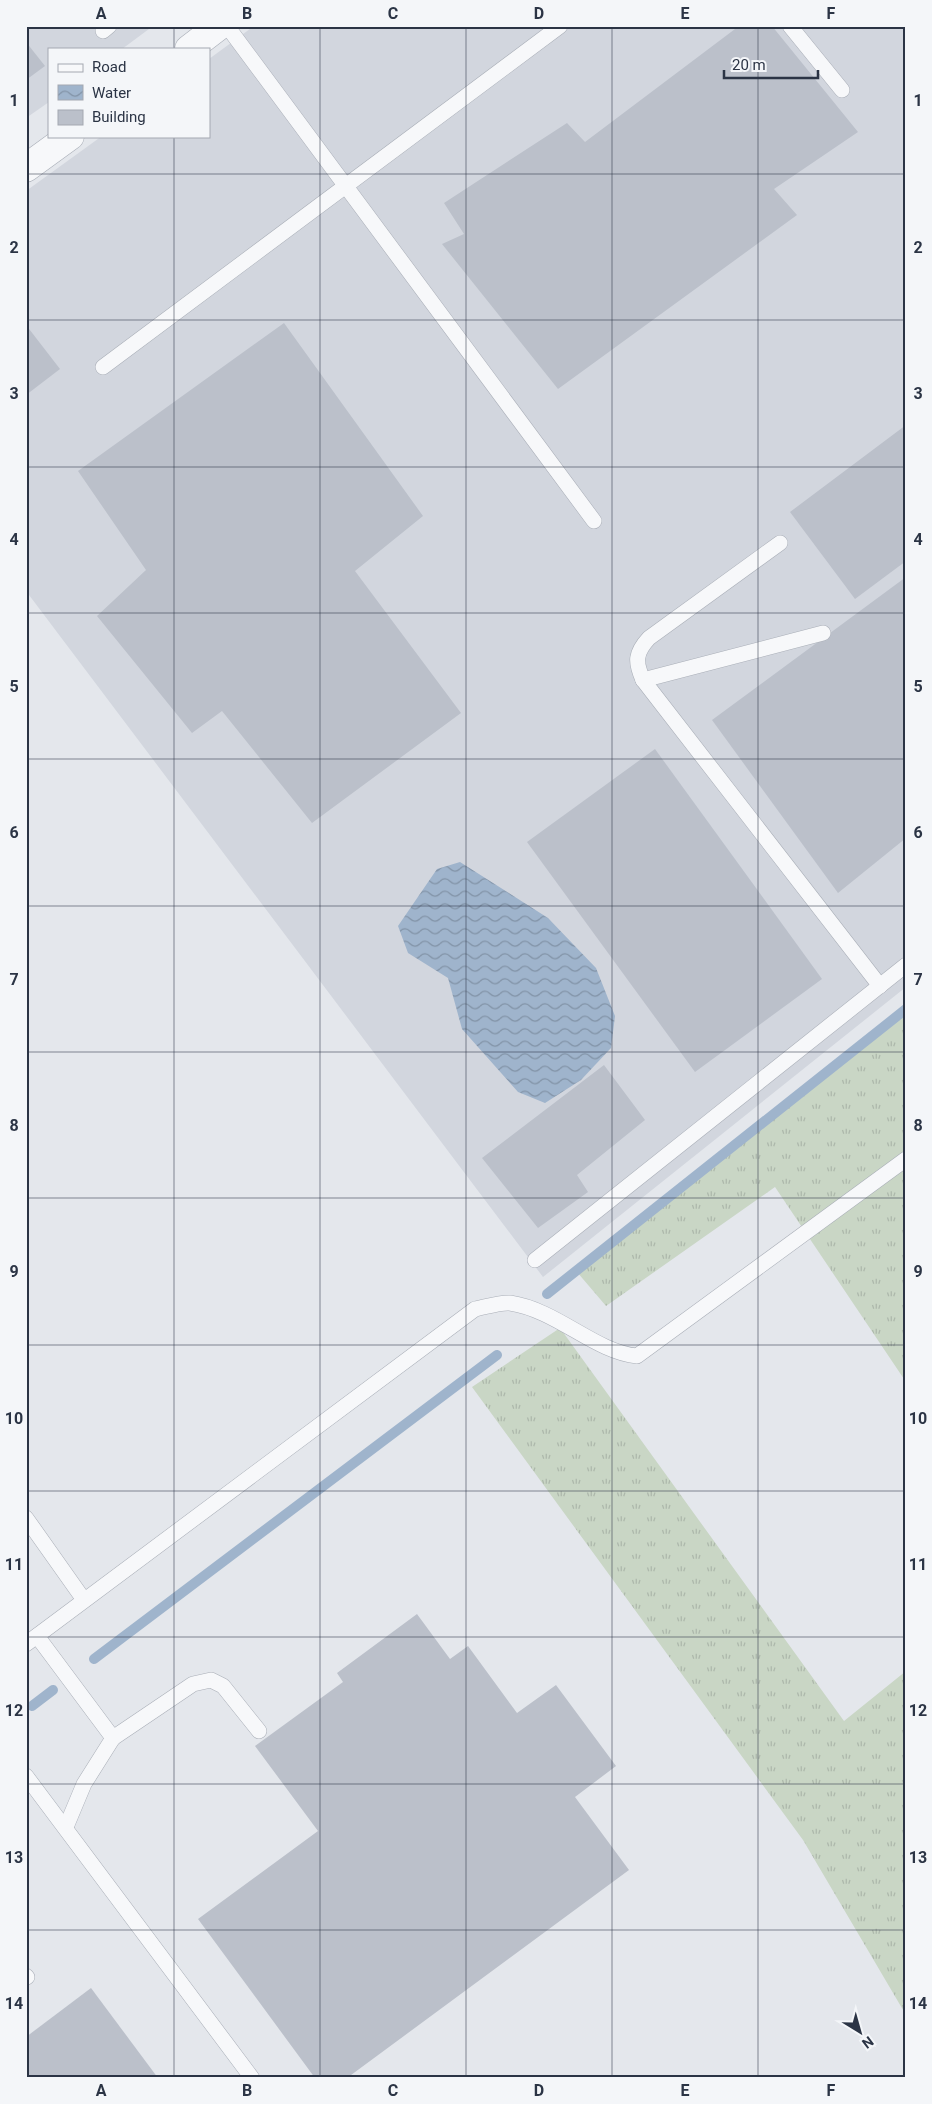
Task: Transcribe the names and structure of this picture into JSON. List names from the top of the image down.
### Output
{
  "legend": ["Road", "Water", "Building"],
  "scale_bar": "20 m",
  "north": "bottom right",
  "grid": {
    "columns": [
      "A",
      "B",
      "C",
      "D",
      "E",
      "F"
    ],
    "rows": [
      "1",
      "2",
      "3",
      "4",
      "5",
      "6",
      "7",
      "8",
      "9",
      "10",
      "11",
      "12",
      "13",
      "14"
    ]
  }
}
